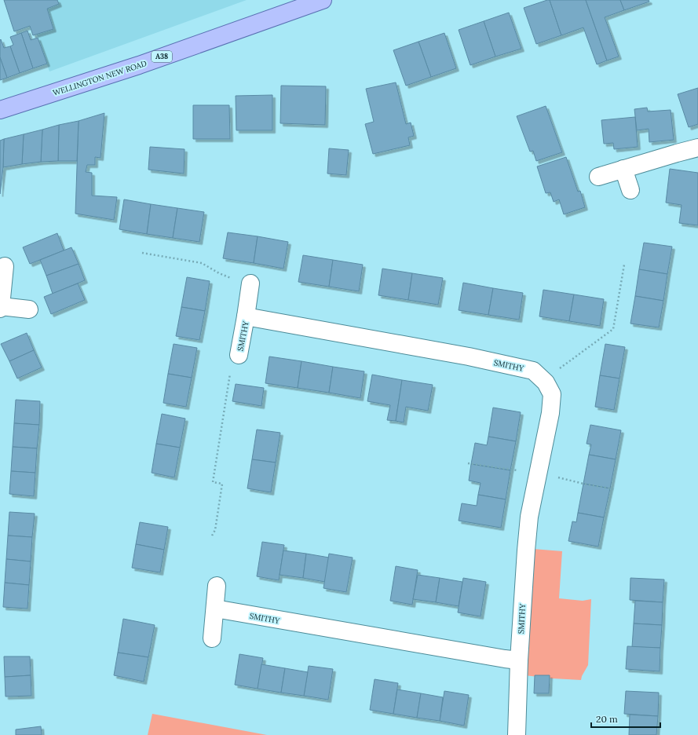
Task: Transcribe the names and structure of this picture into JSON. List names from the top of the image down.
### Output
{
  "streets": {
    "main road": ["A38", "WELLINGTON NEW ROAD"],
    "street": ["SMITHY"]
  },
  "scale_bar": "20 m"
}
